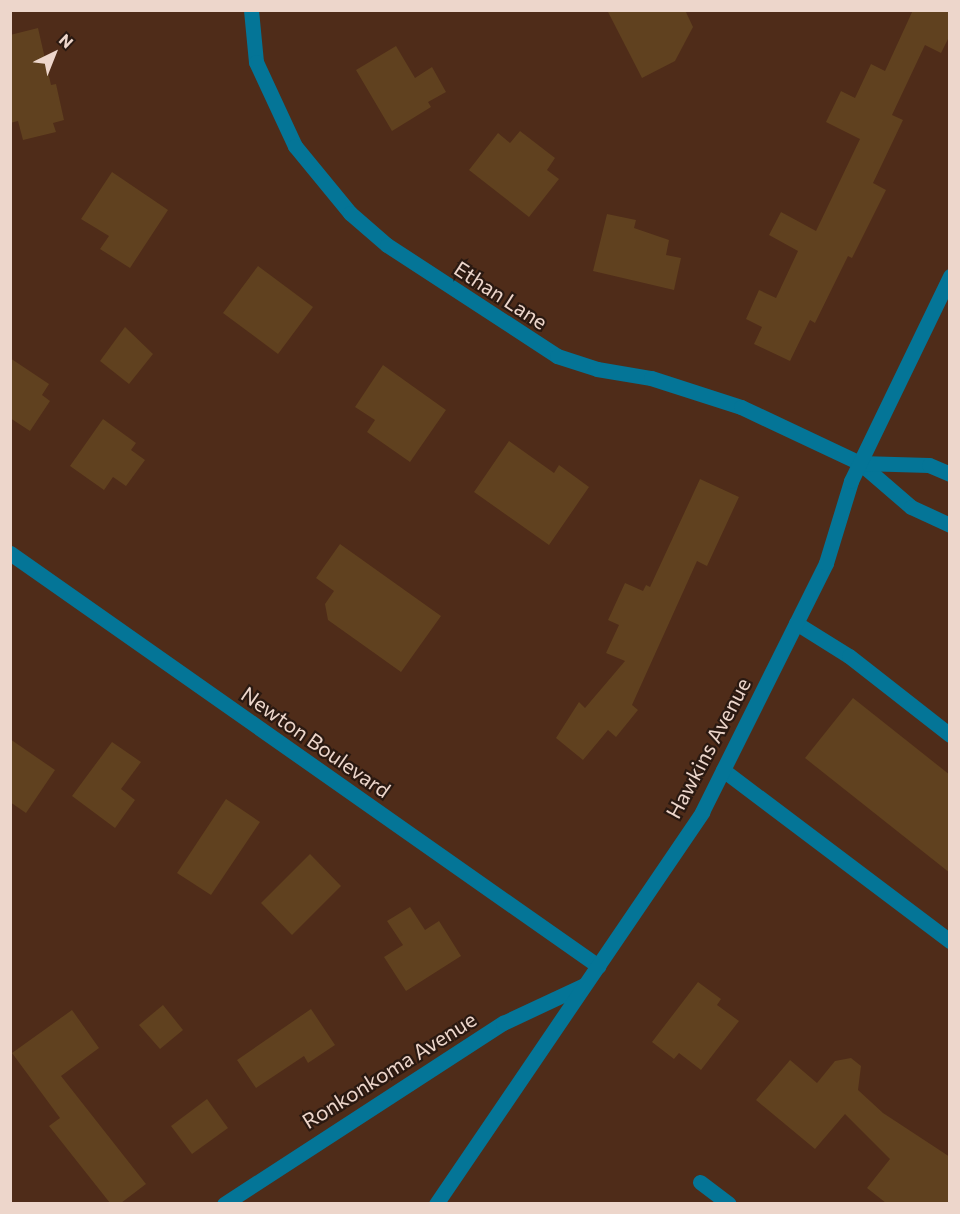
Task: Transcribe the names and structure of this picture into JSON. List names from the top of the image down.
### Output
{
  "streets": {
    "street": [
      "Ethan Lane",
      "Newton Boulevard",
      "Hawkins Avenue",
      "Ronkonkoma Avenue"
    ]
  },
  "crossings": [
    ["Ethan Lane", "Hawkins Avenue"],
    ["Newton Boulevard", "Hawkins Avenue"],
    ["Hawkins Avenue", "Ronkonkoma Avenue"]
  ],
  "north": "top right"
}
